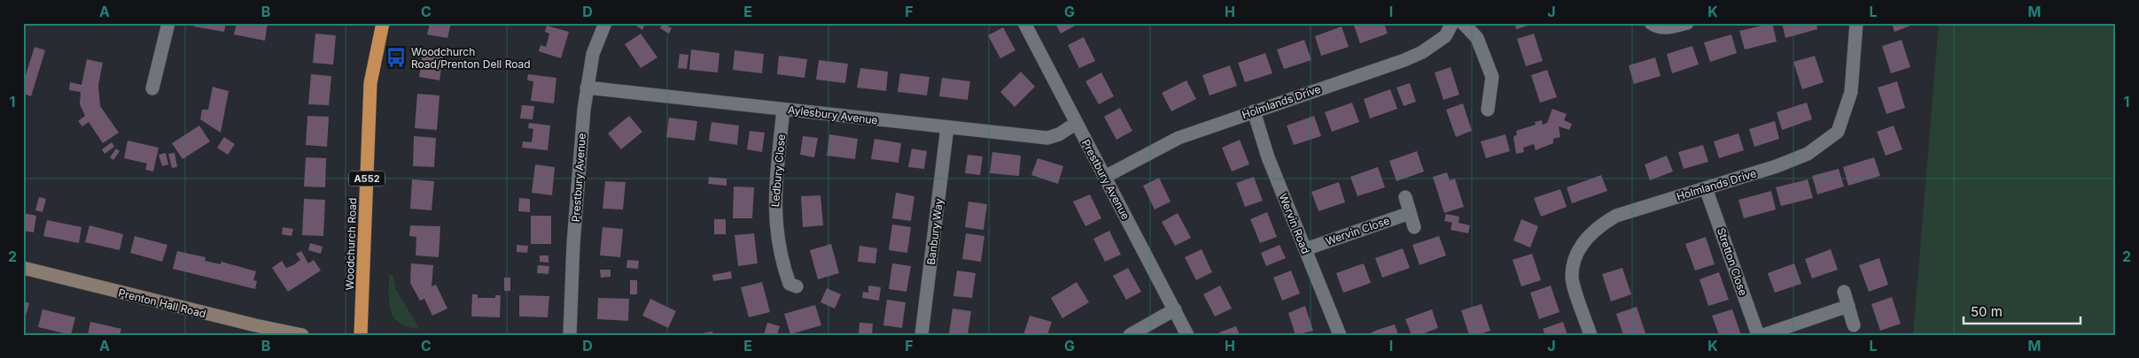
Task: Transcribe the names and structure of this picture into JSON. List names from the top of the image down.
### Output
{
  "streets": {
    "highway": ["A552", "Woodchurch Road"],
    "street": [
      "Holmlands Drive",
      "Aylesbury Avenue",
      "Ledbury Close",
      "Prestbury Avenue",
      "Wervin Road",
      "Wervin Close",
      "Banbury Way",
      "Stretton Close",
      "Prenton Hall Road"
    ]
  },
  "crossings": [
    ["Holmlands Drive", "Prestbury Avenue"],
    ["Holmlands Drive", "Wervin Road"],
    ["Holmlands Drive", "Stretton Close"],
    ["Aylesbury Avenue", "Ledbury Close"],
    ["Aylesbury Avenue", "Prestbury Avenue"],
    ["Aylesbury Avenue", "Banbury Way"],
    ["Wervin Road", "Wervin Close"]
  ],
  "places": {
    "bus stop": ["Woodchurch Road/Prenton Dell Road"]
  },
  "scale_bar": "50 m",
  "grid": {
    "columns": [
      "A",
      "B",
      "C",
      "D",
      "E",
      "F",
      "G",
      "H",
      "I",
      "J",
      "K",
      "L",
      "M"
    ],
    "rows": ["1", "2"]
  }
}
